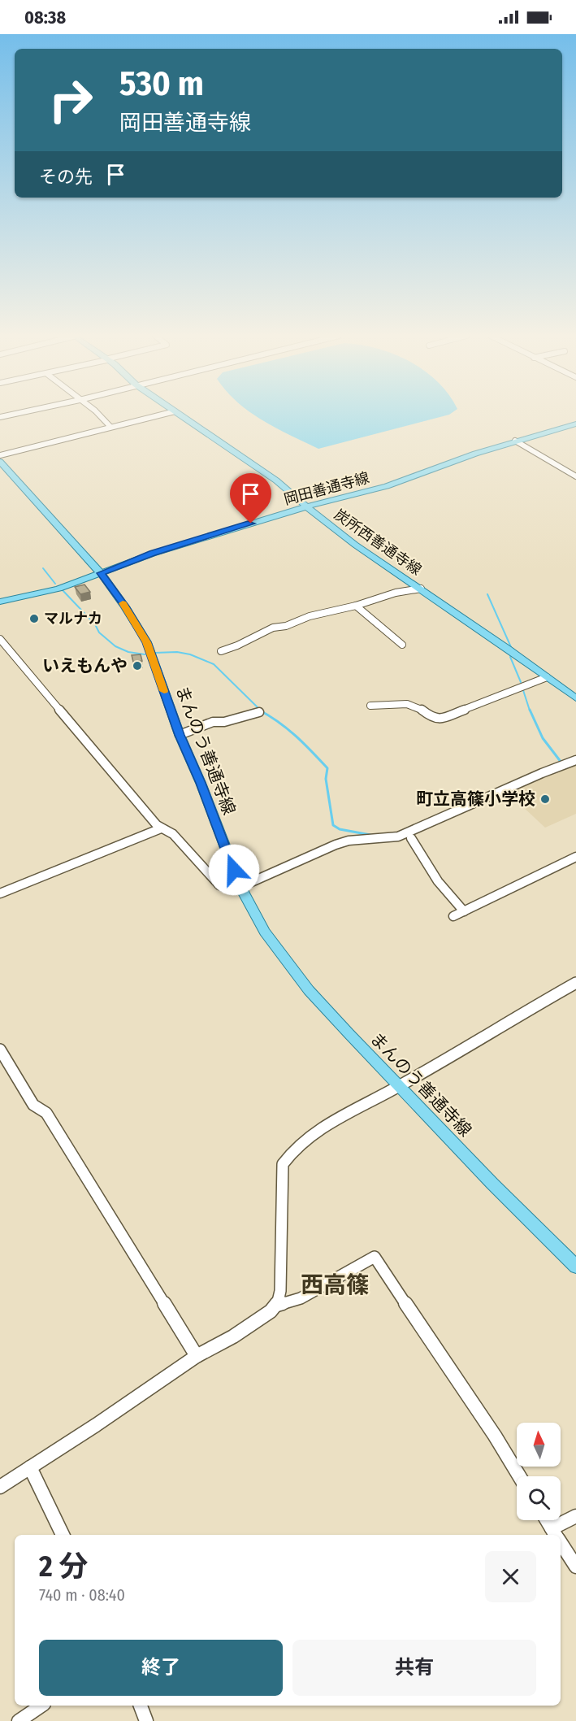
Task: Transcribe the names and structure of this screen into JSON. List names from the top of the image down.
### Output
{
  "streets": {
    "main road": ["岡田善通寺線", "炭所西善通寺線", "まんのう善通寺線"]
  },
  "crossings": [
    ["岡田善通寺線", "炭所西善通寺線"],
    ["岡田善通寺線", "まんのう善通寺線"]
  ],
  "districts": ["西高篠"],
  "places": ["マルナカ", "いえもんや", "町立高篠小学校"],
  "north": "top",
  "page": {
    "status": "08:38",
    "turn": ["530 m", "岡田善通寺線"],
    "then": "その先",
    "heading": ["2 分", "740 m · 08:40"],
    "buttons": ["終了", "共有"]
  }
}
